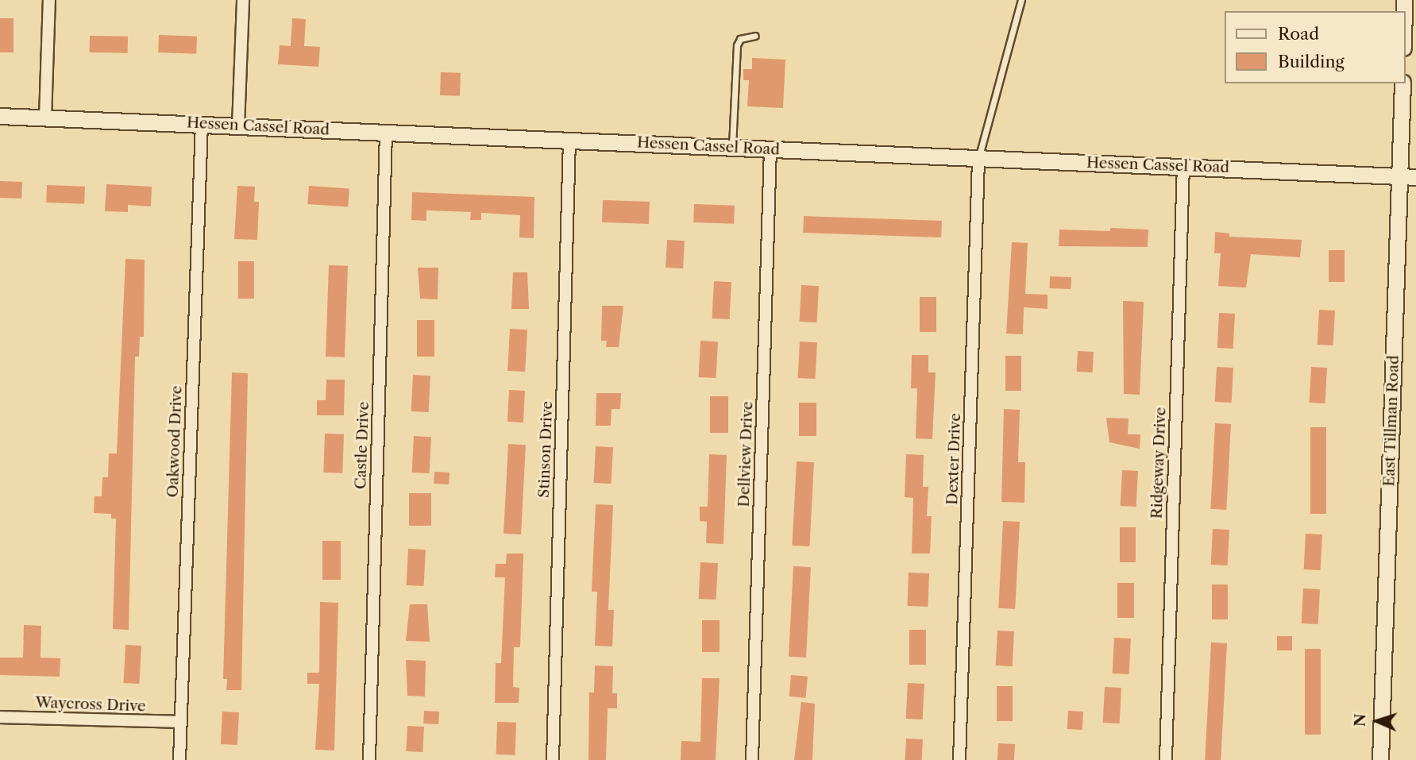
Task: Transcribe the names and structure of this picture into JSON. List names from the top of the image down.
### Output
{
  "streets": {
    "main road": ["Hessen Cassel Road", "East Tillman Road"],
    "street": [
      "Oakwood Drive",
      "Castle Drive",
      "Stinson Drive",
      "Dellview Drive",
      "Dexter Drive",
      "Ridgeway Drive",
      "Waycross Drive"
    ]
  },
  "crossings": [
    ["Hessen Cassel Road", "East Tillman Road"],
    ["Hessen Cassel Road", "Oakwood Drive"],
    ["Hessen Cassel Road", "Castle Drive"],
    ["Hessen Cassel Road", "Stinson Drive"],
    ["Hessen Cassel Road", "Dellview Drive"],
    ["Hessen Cassel Road", "Dexter Drive"],
    ["Hessen Cassel Road", "Ridgeway Drive"],
    ["Oakwood Drive", "Waycross Drive"]
  ],
  "legend": ["Road", "Building"],
  "north": "left"
}
